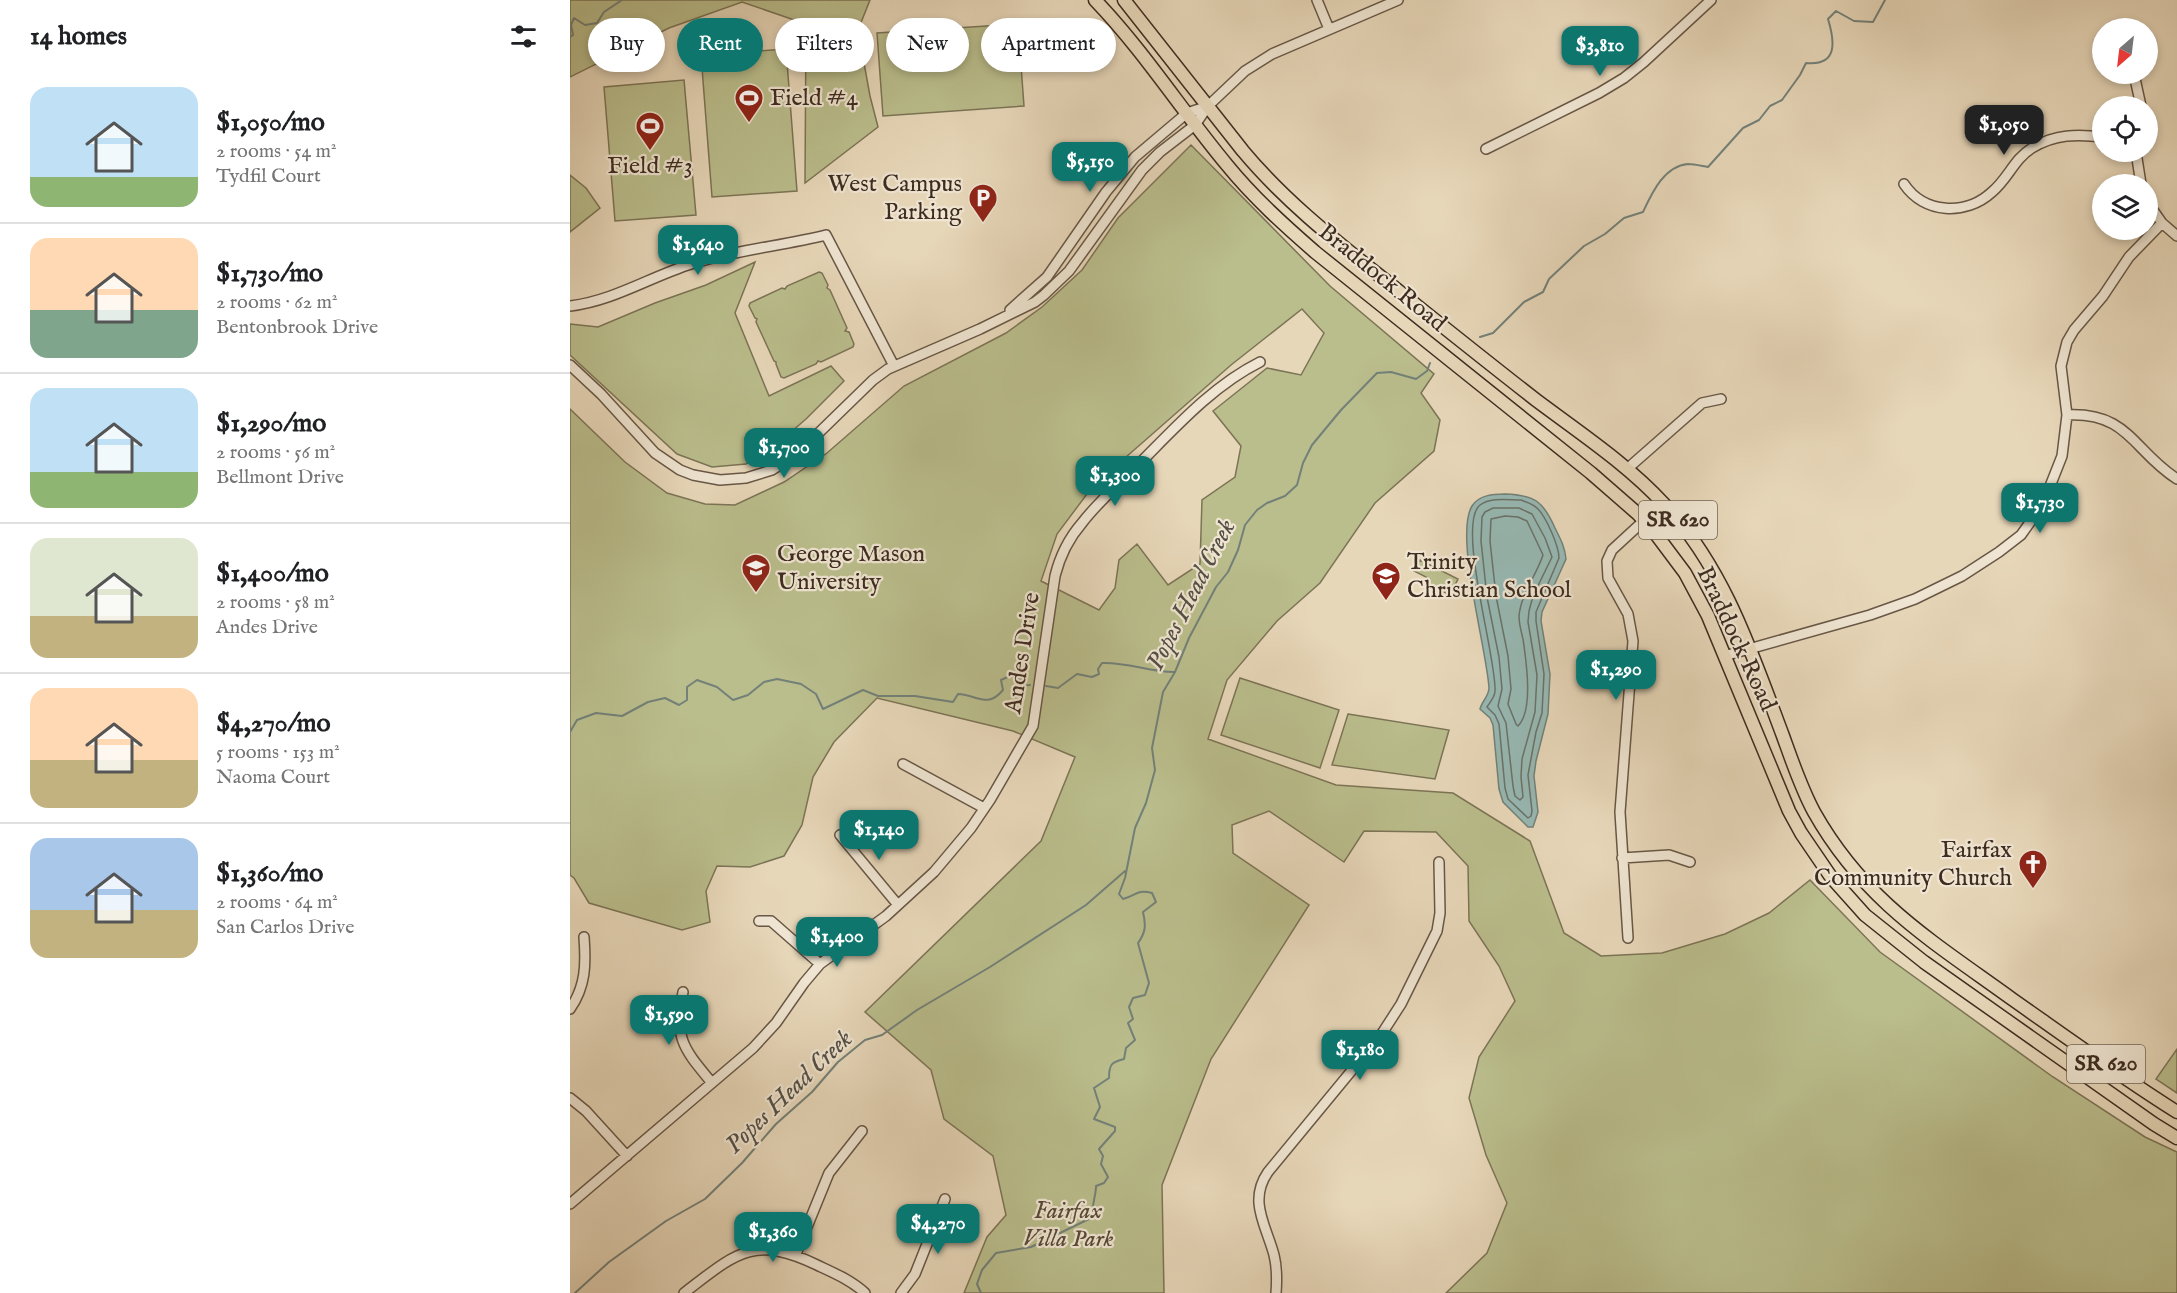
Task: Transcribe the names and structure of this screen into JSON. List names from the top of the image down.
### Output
{
  "streets": {
    "main road": ["Braddock Road", "SR 620"],
    "street": ["Andes Drive"]
  },
  "water": ["Popes Head Creek"],
  "parks": ["Fairfax Villa Park"],
  "places": {
    "sports": ["Field #4", "Field #3"],
    "parking": ["West Campus Parking"],
    "school or university": ["George Mason University", "Trinity Christian School"],
    "church": ["Fairfax Community Church"]
  },
  "north": "bottom left",
  "page": {
    "heading": "14 homes",
    "chip": [
      "Buy",
      "Rent",
      "Filters",
      "New",
      "Apartment"
    ],
    "price": [
      "$3,810",
      "$1,050",
      "$5,150",
      "$1,640",
      "$1,700",
      "$1,300",
      "$1,730",
      "$1,290",
      "$1,140",
      "$1,400",
      "$1,590",
      "$1,180",
      "$4,270",
      "$1,360"
    ],
    "list": [
      {
        "name": "$1,050/mo",
        "note": "2 rooms · 54 m² · Tydfil Court"
      },
      {
        "name": "$1,730/mo",
        "note": "2 rooms · 62 m² · Bentonbrook Drive"
      },
      {
        "name": "$1,290/mo",
        "note": "2 rooms · 56 m² · Bellmont Drive"
      },
      {
        "name": "$1,400/mo",
        "note": "2 rooms · 58 m² · Andes Drive"
      },
      {
        "name": "$4,270/mo",
        "note": "5 rooms · 153 m² · Naoma Court"
      },
      {
        "name": "$1,360/mo",
        "note": "2 rooms · 64 m² · San Carlos Drive"
      }
    ]
  }
}
